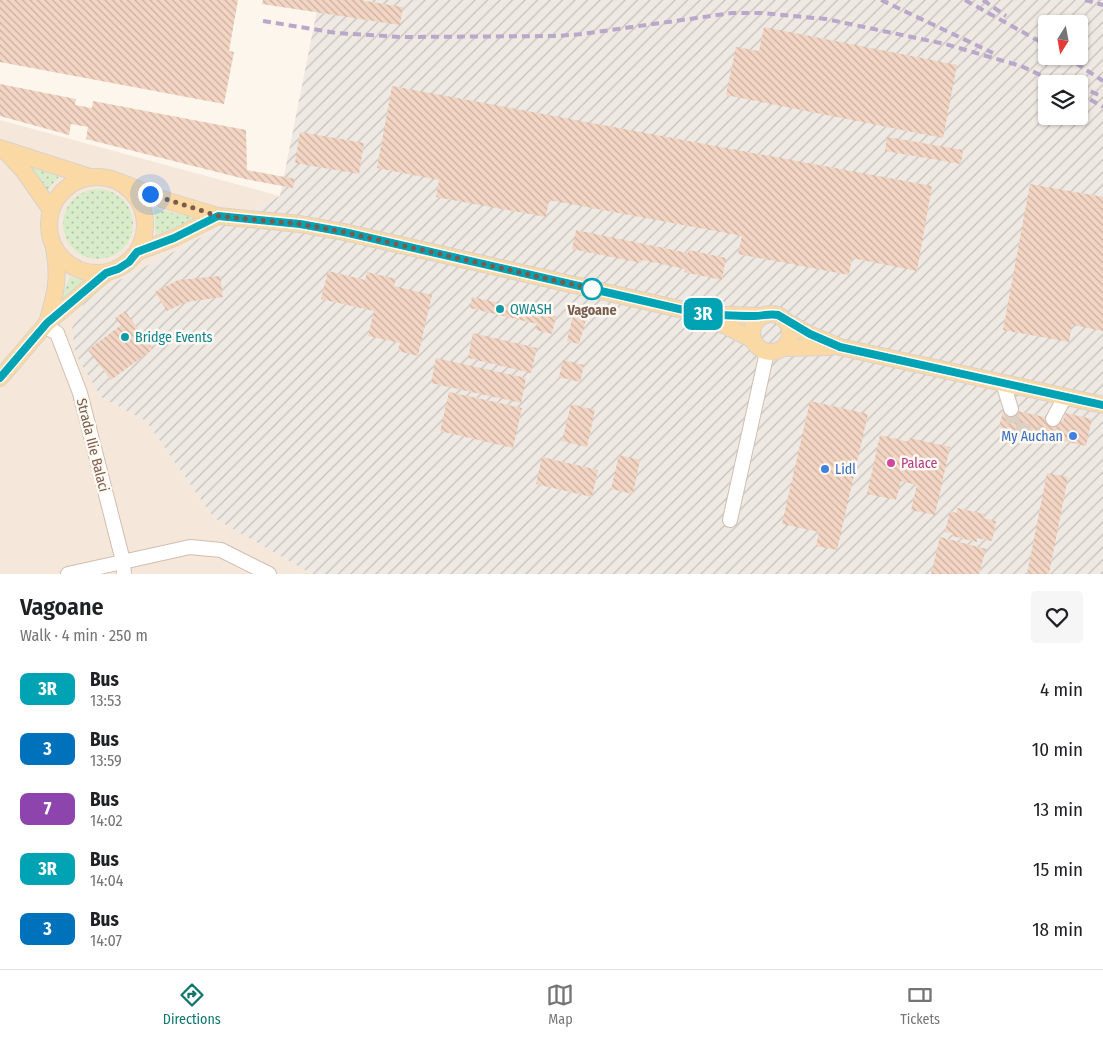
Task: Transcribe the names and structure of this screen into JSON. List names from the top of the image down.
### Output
{
  "streets": {
    "street": ["Strada Ilie Balaci"]
  },
  "places": [
    "Vagoane",
    "QWASH",
    "Bridge Events",
    "My Auchan",
    "Palace",
    "Lidl"
  ],
  "lines": ["bus line 3R"],
  "north": "bottom",
  "page": {
    "on_map": "3R",
    "heading": ["Vagoane", "Walk · 4 min · 250 m"],
    "list": [
      {
        "mark": "3R",
        "name": "Bus",
        "note": "13:53",
        "value": "4 min"
      },
      {
        "mark": "3",
        "name": "Bus",
        "note": "13:59",
        "value": "10 min"
      },
      {
        "mark": "7",
        "name": "Bus",
        "note": "14:02",
        "value": "13 min"
      },
      {
        "mark": "3R",
        "name": "Bus",
        "note": "14:04",
        "value": "15 min"
      },
      {
        "mark": "3",
        "name": "Bus",
        "note": "14:07",
        "value": "18 min"
      }
    ],
    "tabs": ["Directions", "Map", "Tickets"]
  }
}
